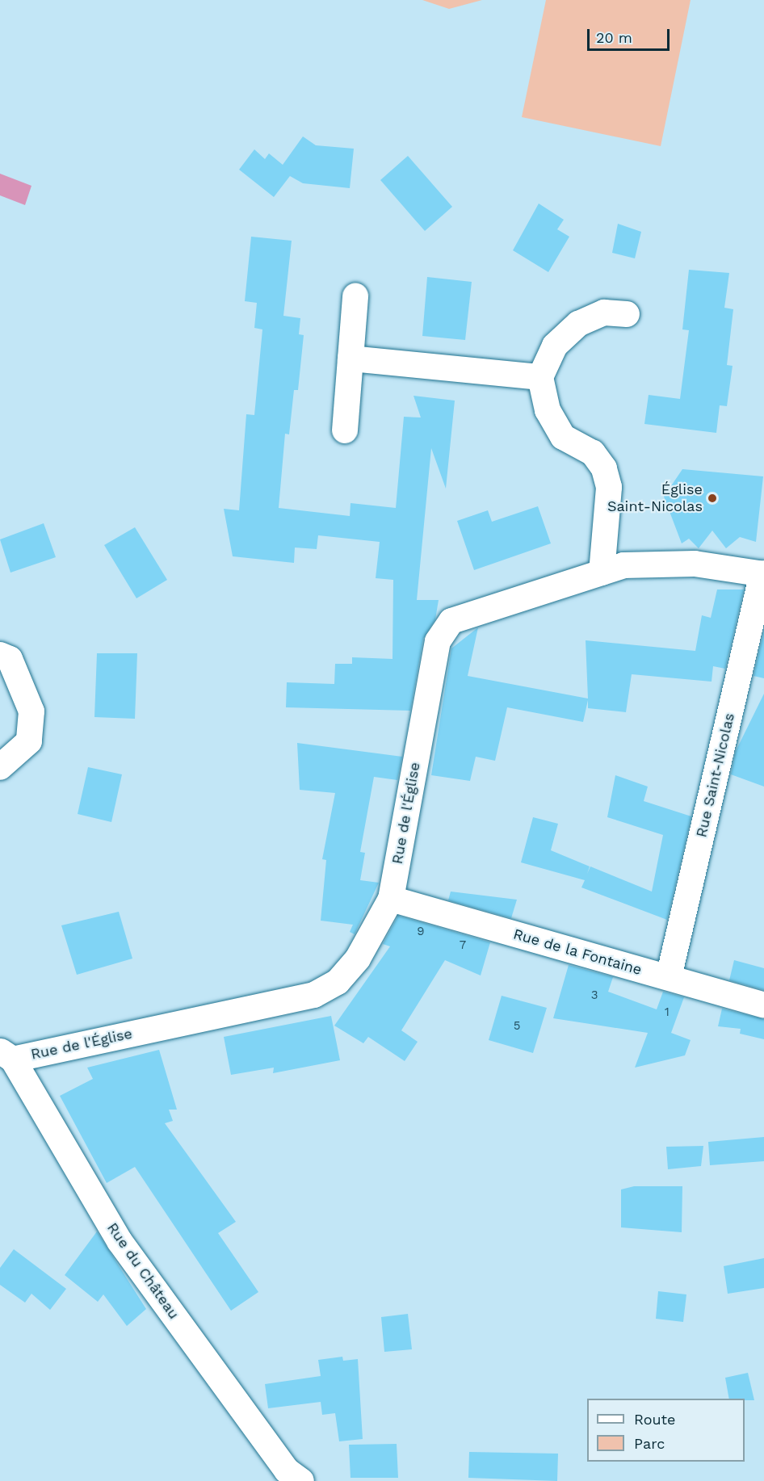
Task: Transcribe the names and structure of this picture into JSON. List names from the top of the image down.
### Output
{
  "streets": {
    "street": [
      "Rue Saint-Nicolas",
      "Rue de l'Église",
      "Rue de la Fontaine",
      "Rue du Château"
    ]
  },
  "crossings": [
    ["Rue Saint-Nicolas", "Rue de l'Église"],
    ["Rue Saint-Nicolas", "Rue de la Fontaine"],
    ["Rue de l'Église", "Rue de la Fontaine"],
    ["Rue de l'Église", "Rue du Château"]
  ],
  "places": ["Église Saint-Nicolas"],
  "house_numbers": [
    "9",
    "7",
    "3",
    "1",
    "5"
  ],
  "legend": ["Route", "Parc"],
  "scale_bar": "20 m"
}
